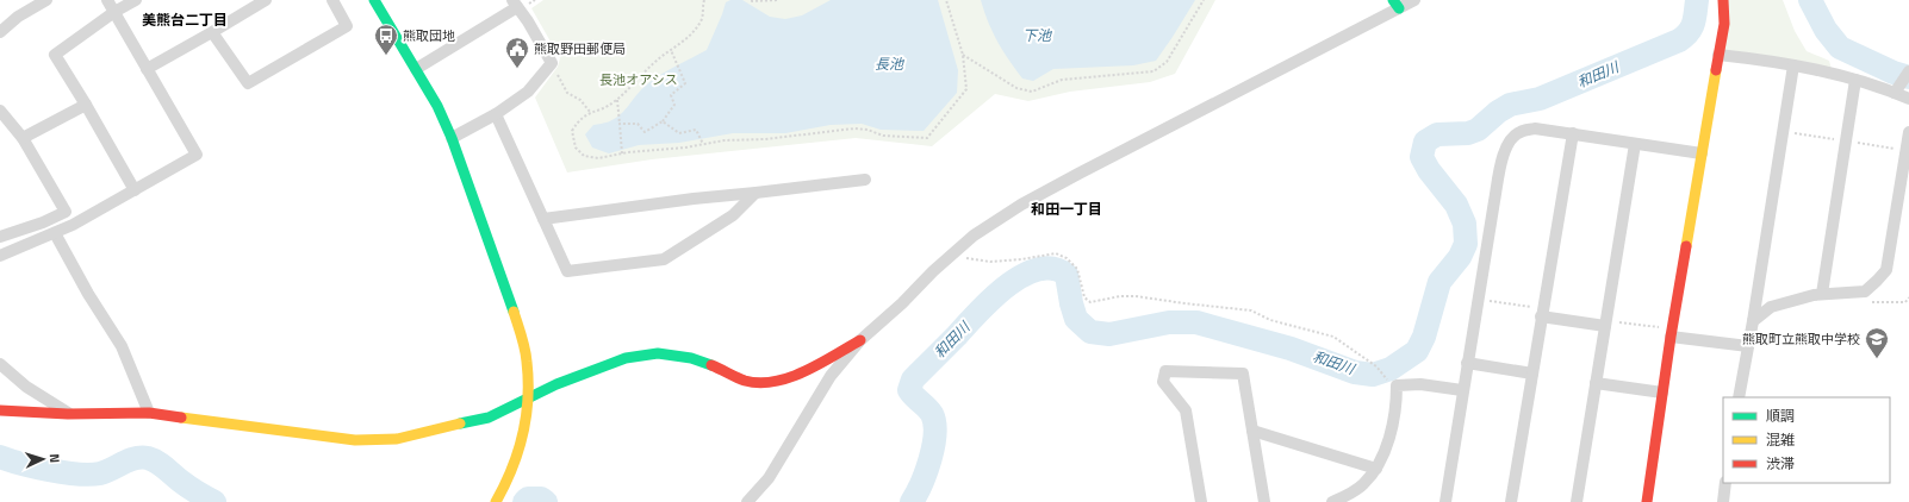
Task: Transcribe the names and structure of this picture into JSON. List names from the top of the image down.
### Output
{
  "districts": ["美熊台二丁目", "和田一丁目"],
  "water": ["下池", "長池", "和田川"],
  "parks": ["長池オアシス"],
  "places": {
    "bus stop": ["熊取団地"],
    "public building": ["熊取野田郵便局"],
    "school or university": ["熊取町立熊取中学校"]
  },
  "legend": ["順調", "混雑", "渋滞"],
  "north": "right"
}
